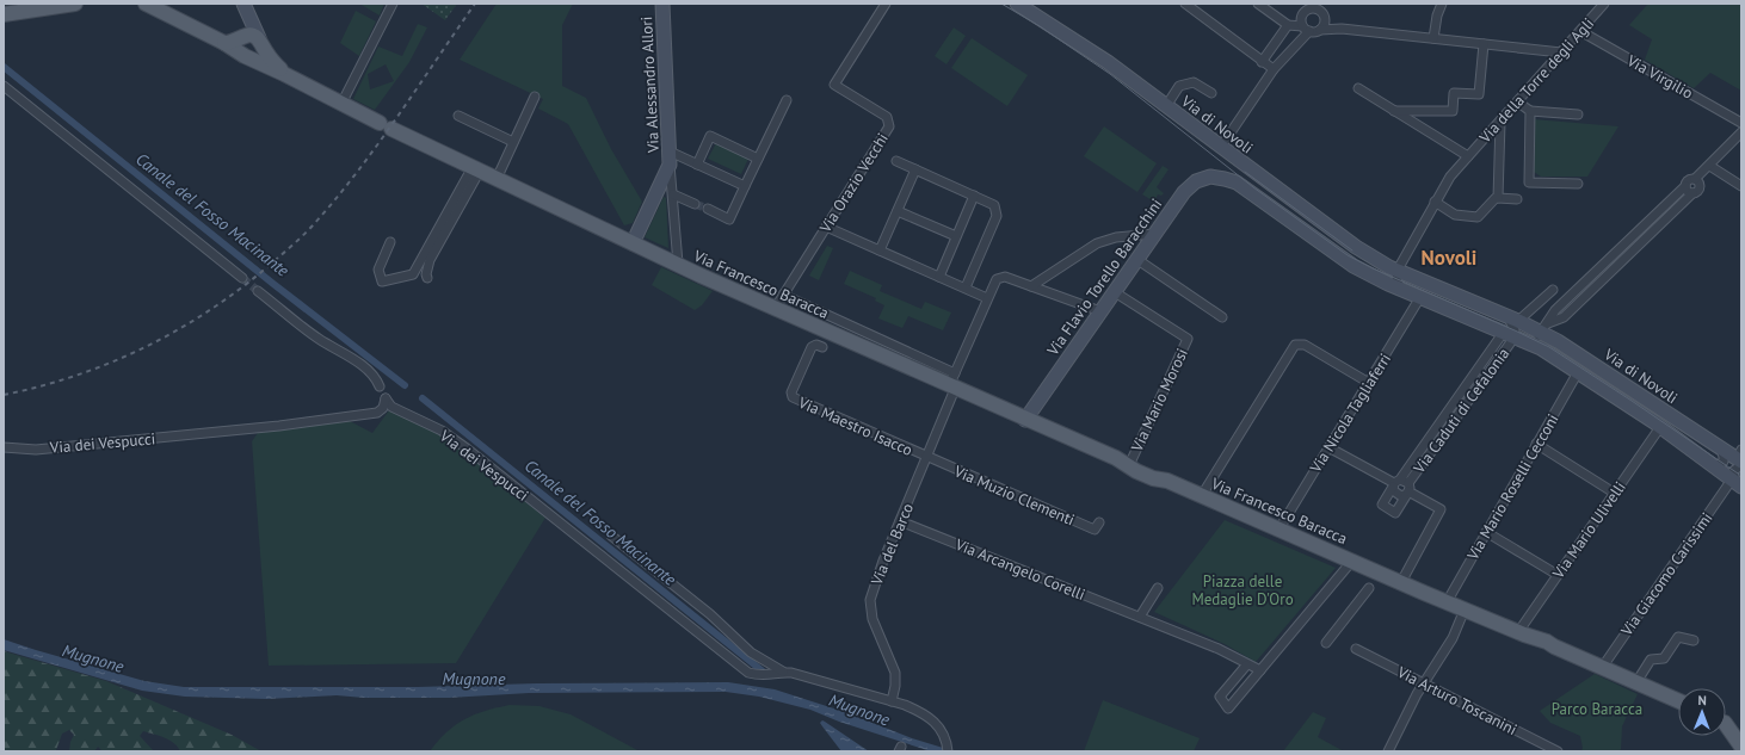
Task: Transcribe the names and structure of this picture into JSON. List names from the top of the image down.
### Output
{
  "streets": {
    "main road": ["Via Francesco Baracca"],
    "street": [
      "Via Virgilio",
      "Via della Torre degli Agli",
      "Via Alessandro Allori",
      "Via di Novoli",
      "Via Orazio Vecchi",
      "Via Flavio Torello Baracchini",
      "Via Mario Morosi",
      "Via Caduti di Cefalonia",
      "Via Nicola Tagliaferri",
      "Via Maestro Isacco",
      "Via dei Vespucci",
      "Via Mario Roselli Cecconi",
      "Via Muzio Clementi",
      "Via Mario Ulivelli",
      "Via del Barco",
      "Via Arcangelo Corelli",
      "Via Giacomo Carissimi",
      "Via Arturo Toscanini"
    ]
  },
  "crossings": [
    ["Via Virgilio", "Via della Torre degli Agli"],
    ["Via della Torre degli Agli", "Via di Novoli"],
    ["Via Alessandro Allori", "Via Francesco Baracca"],
    ["Via di Novoli", "Via Flavio Torello Baracchini"],
    ["Via di Novoli", "Via Caduti di Cefalonia"],
    ["Via di Novoli", "Via Nicola Tagliaferri"],
    ["Via di Novoli", "Via Mario Roselli Cecconi"],
    ["Via di Novoli", "Via Mario Ulivelli"],
    ["Via di Novoli", "Via Giacomo Carissimi"],
    ["Via Orazio Vecchi", "Via Francesco Baracca"],
    ["Via Flavio Torello Baracchini", "Via Francesco Baracca"],
    ["Via Flavio Torello Baracchini", "Via Mario Morosi"],
    ["Via Francesco Baracca", "Via Mario Morosi"],
    ["Via Francesco Baracca", "Via Nicola Tagliaferri"],
    ["Via Francesco Baracca", "Via Mario Roselli Cecconi"],
    ["Via Francesco Baracca", "Via Mario Ulivelli"],
    ["Via Francesco Baracca", "Via del Barco"],
    ["Via Francesco Baracca", "Via Giacomo Carissimi"],
    ["Via Maestro Isacco", "Via Muzio Clementi"],
    ["Via Maestro Isacco", "Via del Barco"],
    ["Via dei Vespucci", "Via del Barco"],
    ["Via Muzio Clementi", "Via del Barco"],
    ["Via del Barco", "Via Arcangelo Corelli"]
  ],
  "districts": ["Novoli"],
  "water": ["Canale del Fosso Macinante", "Mugnone"],
  "parks": ["Piazza delle Medaglie D'Oro", "Parco Baracca"],
  "north": "top"
}
